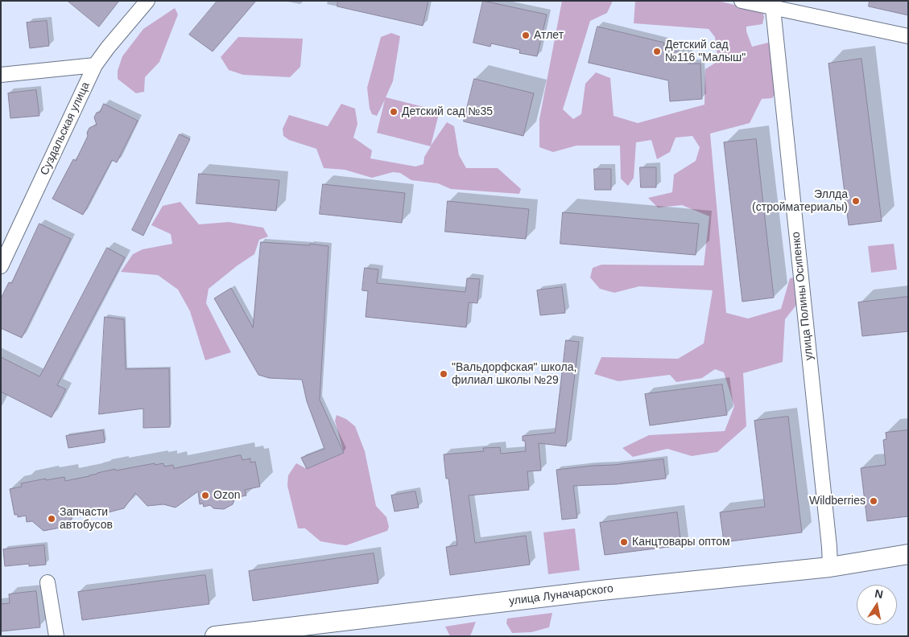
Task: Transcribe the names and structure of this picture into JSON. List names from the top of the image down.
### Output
{
  "streets": {
    "main road": ["улица Луначарского"],
    "street": ["Суздальская улица", "улица Полины Осипенко"]
  },
  "crossings": [
    ["улица Полины Осипенко", "улица Луначарского"]
  ],
  "places": [
    "Атлет",
    "Детский сад №116 \"Малыш\"",
    "Детский сад №35",
    "Эллда (стройматериалы)",
    "\"Вальдорфская\" школа, филиал школы №29",
    "Ozon",
    "Wildberries",
    "Запчасти автобусов",
    "Канцтовары оптом"
  ],
  "north": "top"
}
